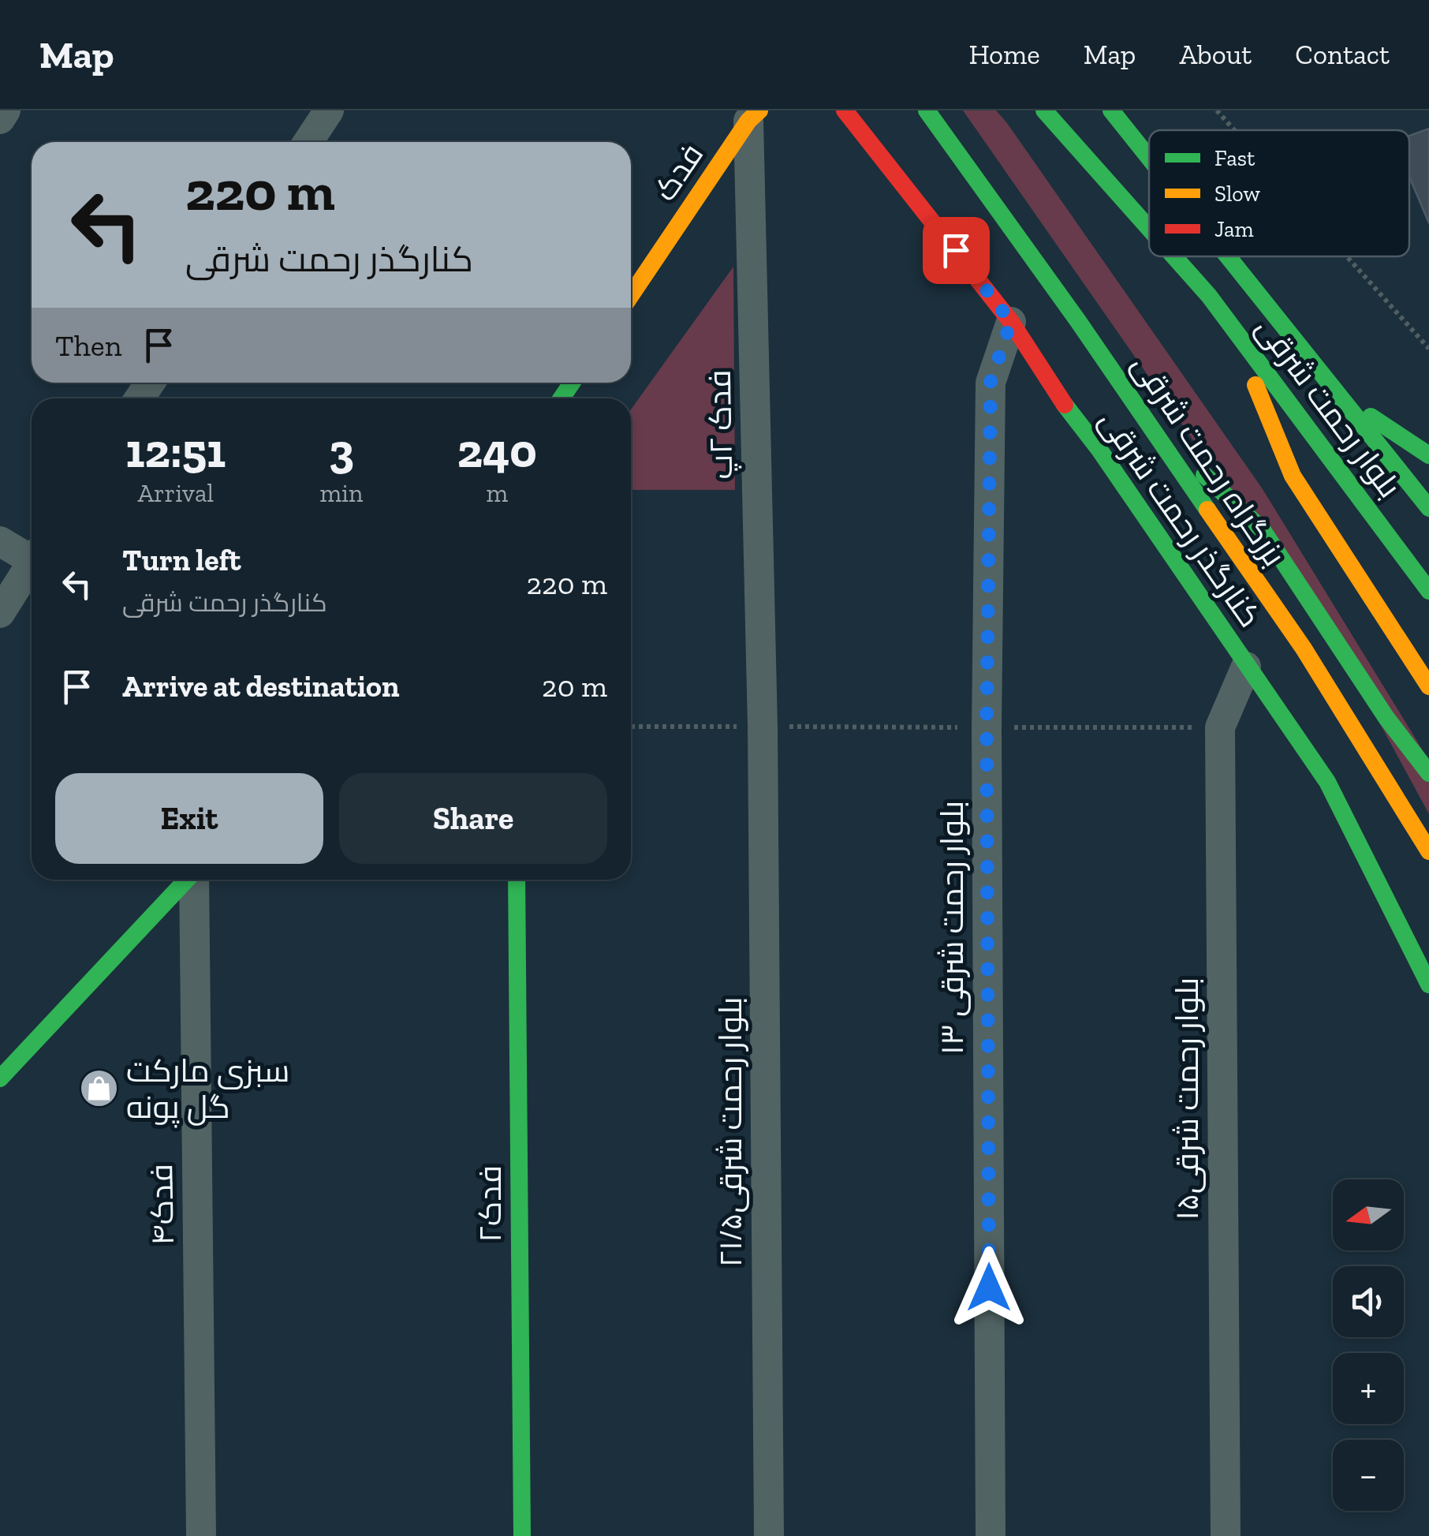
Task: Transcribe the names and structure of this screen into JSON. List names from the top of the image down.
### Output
{
  "streets": {
    "main road": [
      "فدک",
      "بلوار رحمت شرقی",
      "بزرگراه رحمت شرقی",
      "کنارگذر رحمت شرقی",
      "فدک۲"
    ],
    "street": [
      "فدک ۲پ",
      "بلوار رحمت شرقی ۱۳",
      "بلوار رحمت شرقی۱۵",
      "بلوار رحمت شرقی۲۱/۵",
      "فدک۴"
    ]
  },
  "crossings": [
    ["فدک", "فدک ۲پ"],
    ["فدک ۲پ", "بلوار رحمت شرقی۲۱/۵"],
    ["کنارگذر رحمت شرقی", "بلوار رحمت شرقی ۱۳"],
    ["کنارگذر رحمت شرقی", "بلوار رحمت شرقی۱۵"]
  ],
  "places": {
    "shop": ["سبزی مارکت گل پونه"]
  },
  "legend": ["Fast", "Slow", "Jam"],
  "north": "left",
  "page": {
    "header": "Map",
    "nav": [
      "Home",
      "Map",
      "About",
      "Contact"
    ],
    "turn": ["220 m", "کنارگذر رحمت شرقی"],
    "then": "Then",
    "eta": [
      "12:51",
      "Arrival",
      "3",
      "min",
      "240",
      "m"
    ],
    "list": [
      {
        "name": "Turn left",
        "note": "کنارگذر رحمت شرقی",
        "value": "220 m"
      },
      {
        "name": "Arrive at destination",
        "value": "20 m"
      }
    ],
    "buttons": ["Exit", "Share"],
    "map_buttons": ["+", "−"]
  }
}
